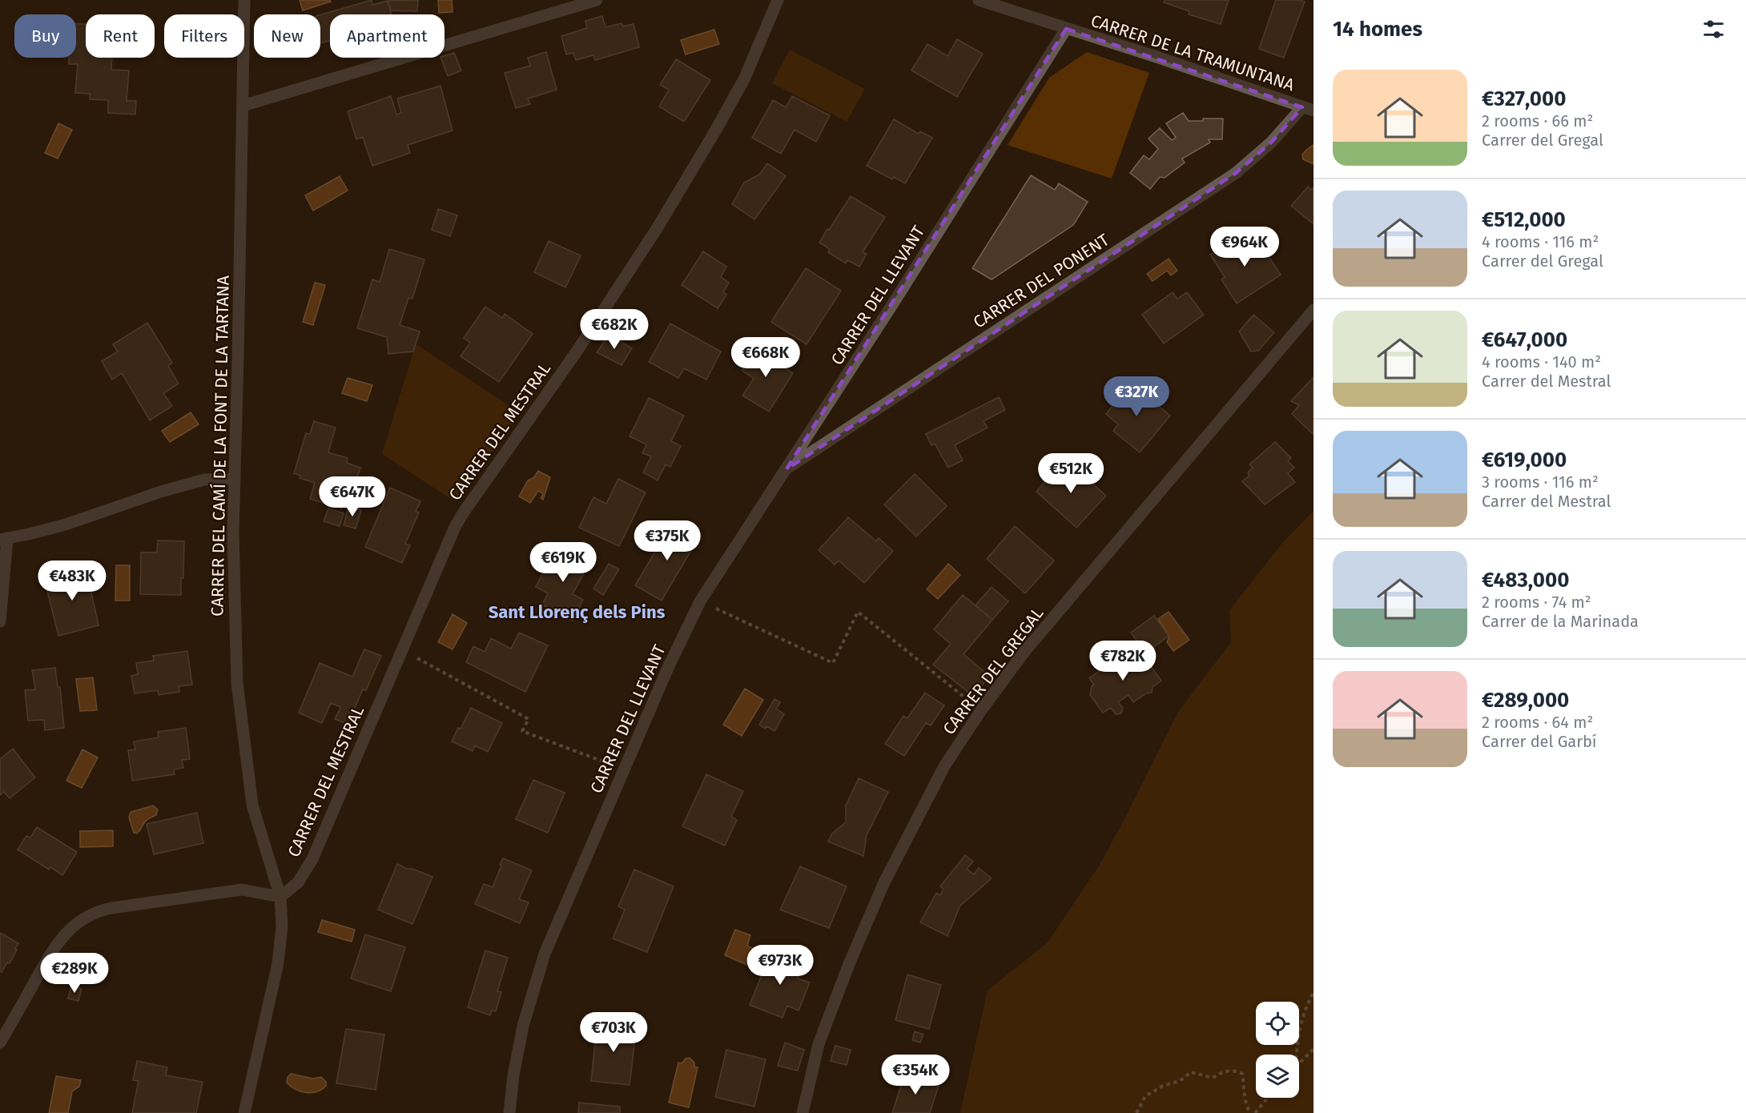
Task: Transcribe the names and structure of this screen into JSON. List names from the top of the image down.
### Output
{
  "streets": {
    "street": [
      "CARRER DE LA TRAMUNTANA",
      "CARRER DEL PONENT",
      "CARRER DEL LLEVANT",
      "CARRER DEL MESTRAL",
      "CARRER DEL CAMÍ DE LA FONT DE LA TARTANA",
      "CARRER DEL GREGAL"
    ]
  },
  "crossings": [
    ["CARRER DE LA TRAMUNTANA", "CARRER DEL PONENT"],
    ["CARRER DE LA TRAMUNTANA", "CARRER DEL LLEVANT"],
    ["CARRER DEL PONENT", "CARRER DEL LLEVANT"],
    ["CARRER DEL MESTRAL", "CARRER DEL CAMÍ DE LA FONT DE LA TARTANA"]
  ],
  "districts": ["Sant Llorenç dels Pins"],
  "page": {
    "heading": "14 homes",
    "chip": [
      "Buy",
      "Rent",
      "Filters",
      "New",
      "Apartment"
    ],
    "list": [
      {
        "name": "€327,000",
        "note": "2 rooms · 66 m² · Carrer del Gregal"
      },
      {
        "name": "€512,000",
        "note": "4 rooms · 116 m² · Carrer del Gregal"
      },
      {
        "name": "€647,000",
        "note": "4 rooms · 140 m² · Carrer del Mestral"
      },
      {
        "name": "€619,000",
        "note": "3 rooms · 116 m² · Carrer del Mestral"
      },
      {
        "name": "€483,000",
        "note": "2 rooms · 74 m² · Carrer de la Marinada"
      },
      {
        "name": "€289,000",
        "note": "2 rooms · 64 m² · Carrer del Garbí"
      }
    ],
    "price": [
      "€964K",
      "€682K",
      "€668K",
      "€327K",
      "€512K",
      "€647K",
      "€375K",
      "€619K",
      "€483K",
      "€782K",
      "€973K",
      "€289K",
      "€703K",
      "€354K"
    ]
  }
}
